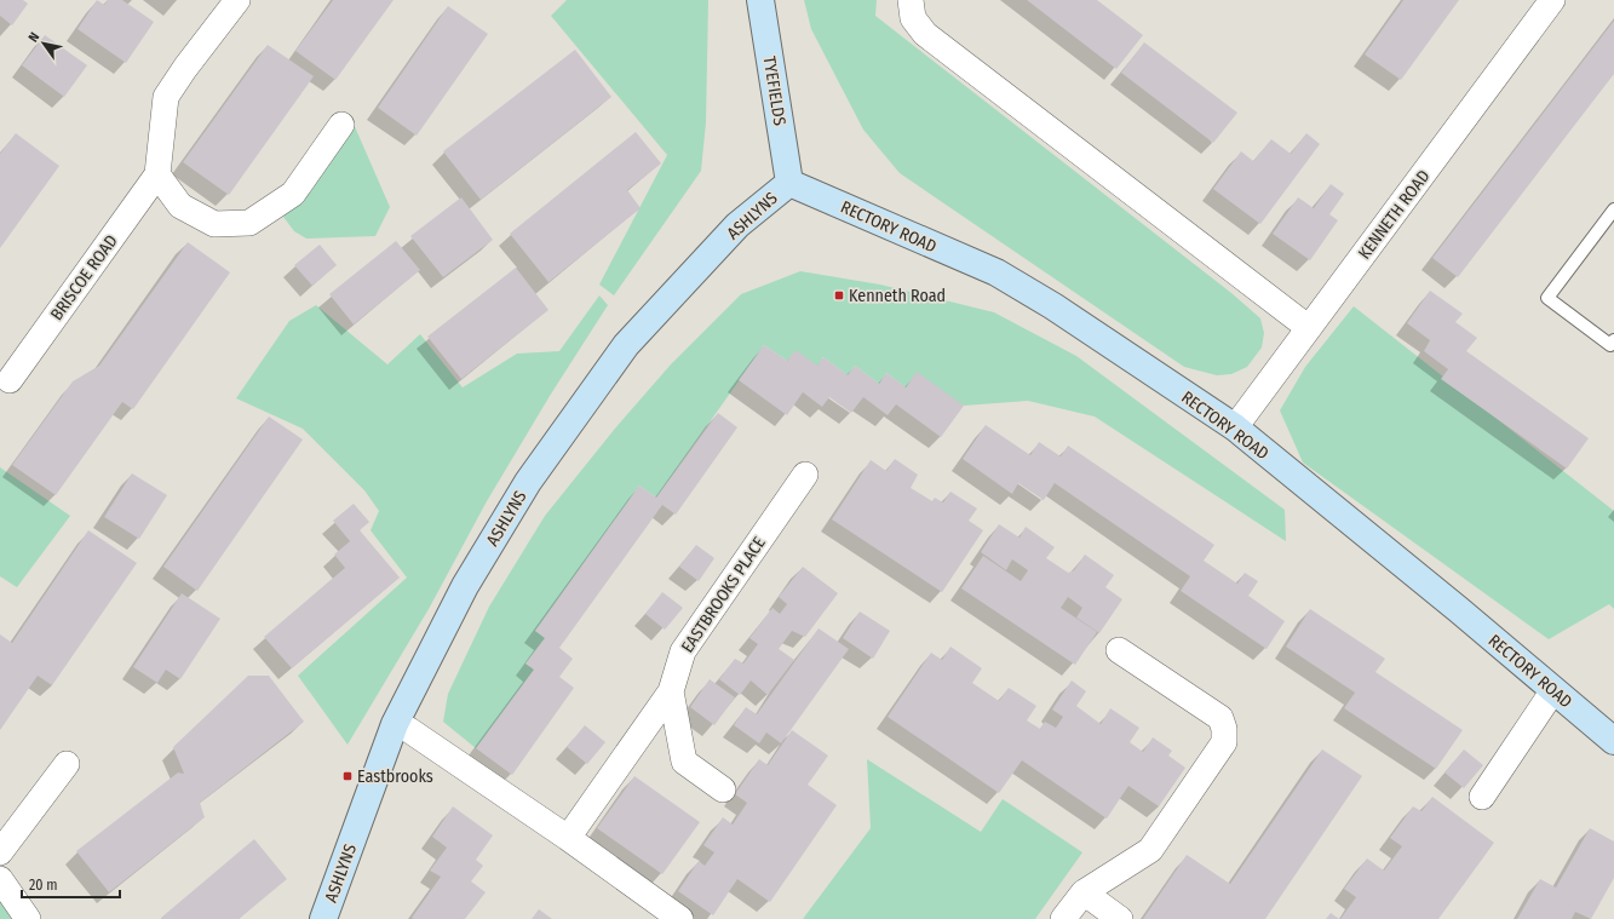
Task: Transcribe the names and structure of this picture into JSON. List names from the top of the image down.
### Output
{
  "streets": {
    "street": [
      "TYEFIELDS",
      "KENNETH ROAD",
      "ASHLYNS",
      "RECTORY ROAD",
      "BRISCOE ROAD",
      "EASTBROOKS PLACE"
    ]
  },
  "crossings": [
    ["TYEFIELDS", "ASHLYNS"],
    ["TYEFIELDS", "RECTORY ROAD"],
    ["KENNETH ROAD", "RECTORY ROAD"],
    ["ASHLYNS", "RECTORY ROAD"]
  ],
  "places": {
    "transit": ["Kenneth Road", "Eastbrooks"]
  },
  "scale_bar": "20 m",
  "north": "top left"
}
